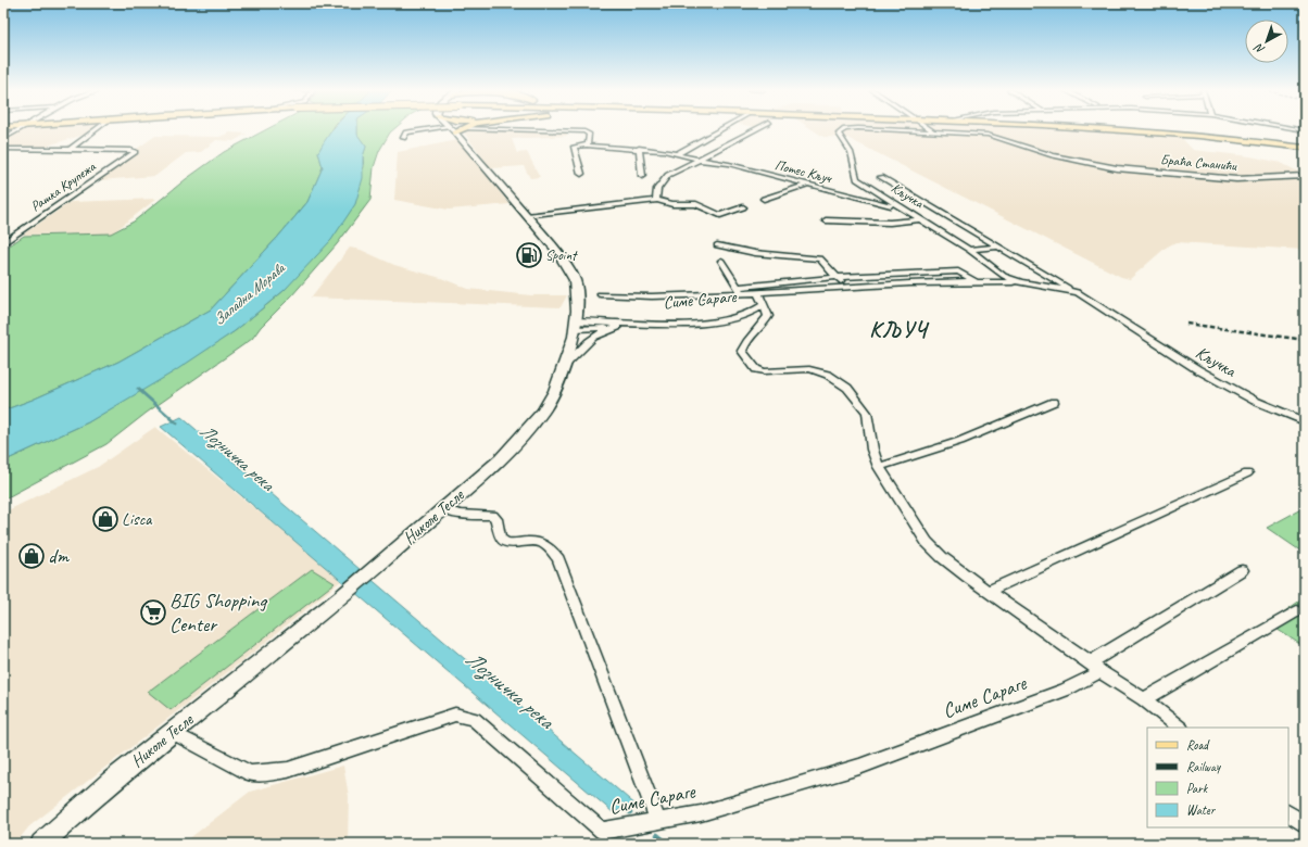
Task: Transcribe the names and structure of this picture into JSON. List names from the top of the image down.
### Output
{
  "streets": {
    "street": [
      "Браћа Станићи",
      "Потес Кључ",
      "Рашка Крупежа",
      "Кључка",
      "Симе Сараге",
      "Николе Тесле"
    ]
  },
  "crossings": [
    ["Браћа Станићи", "Кључка"],
    ["Потес Кључ", "Кључка"],
    ["Симе Сараге", "Николе Тесле"]
  ],
  "districts": ["КЉУЧ"],
  "water": ["Западна Морава", "Лозничка река"],
  "places": {
    "fuel station": ["Spoint"],
    "shop": ["Lisca", "dm"],
    "supermarket": ["BIG Shopping Center"]
  },
  "legend": [
    "Road",
    "Railway",
    "Park",
    "Water"
  ],
  "north": "bottom left"
}
